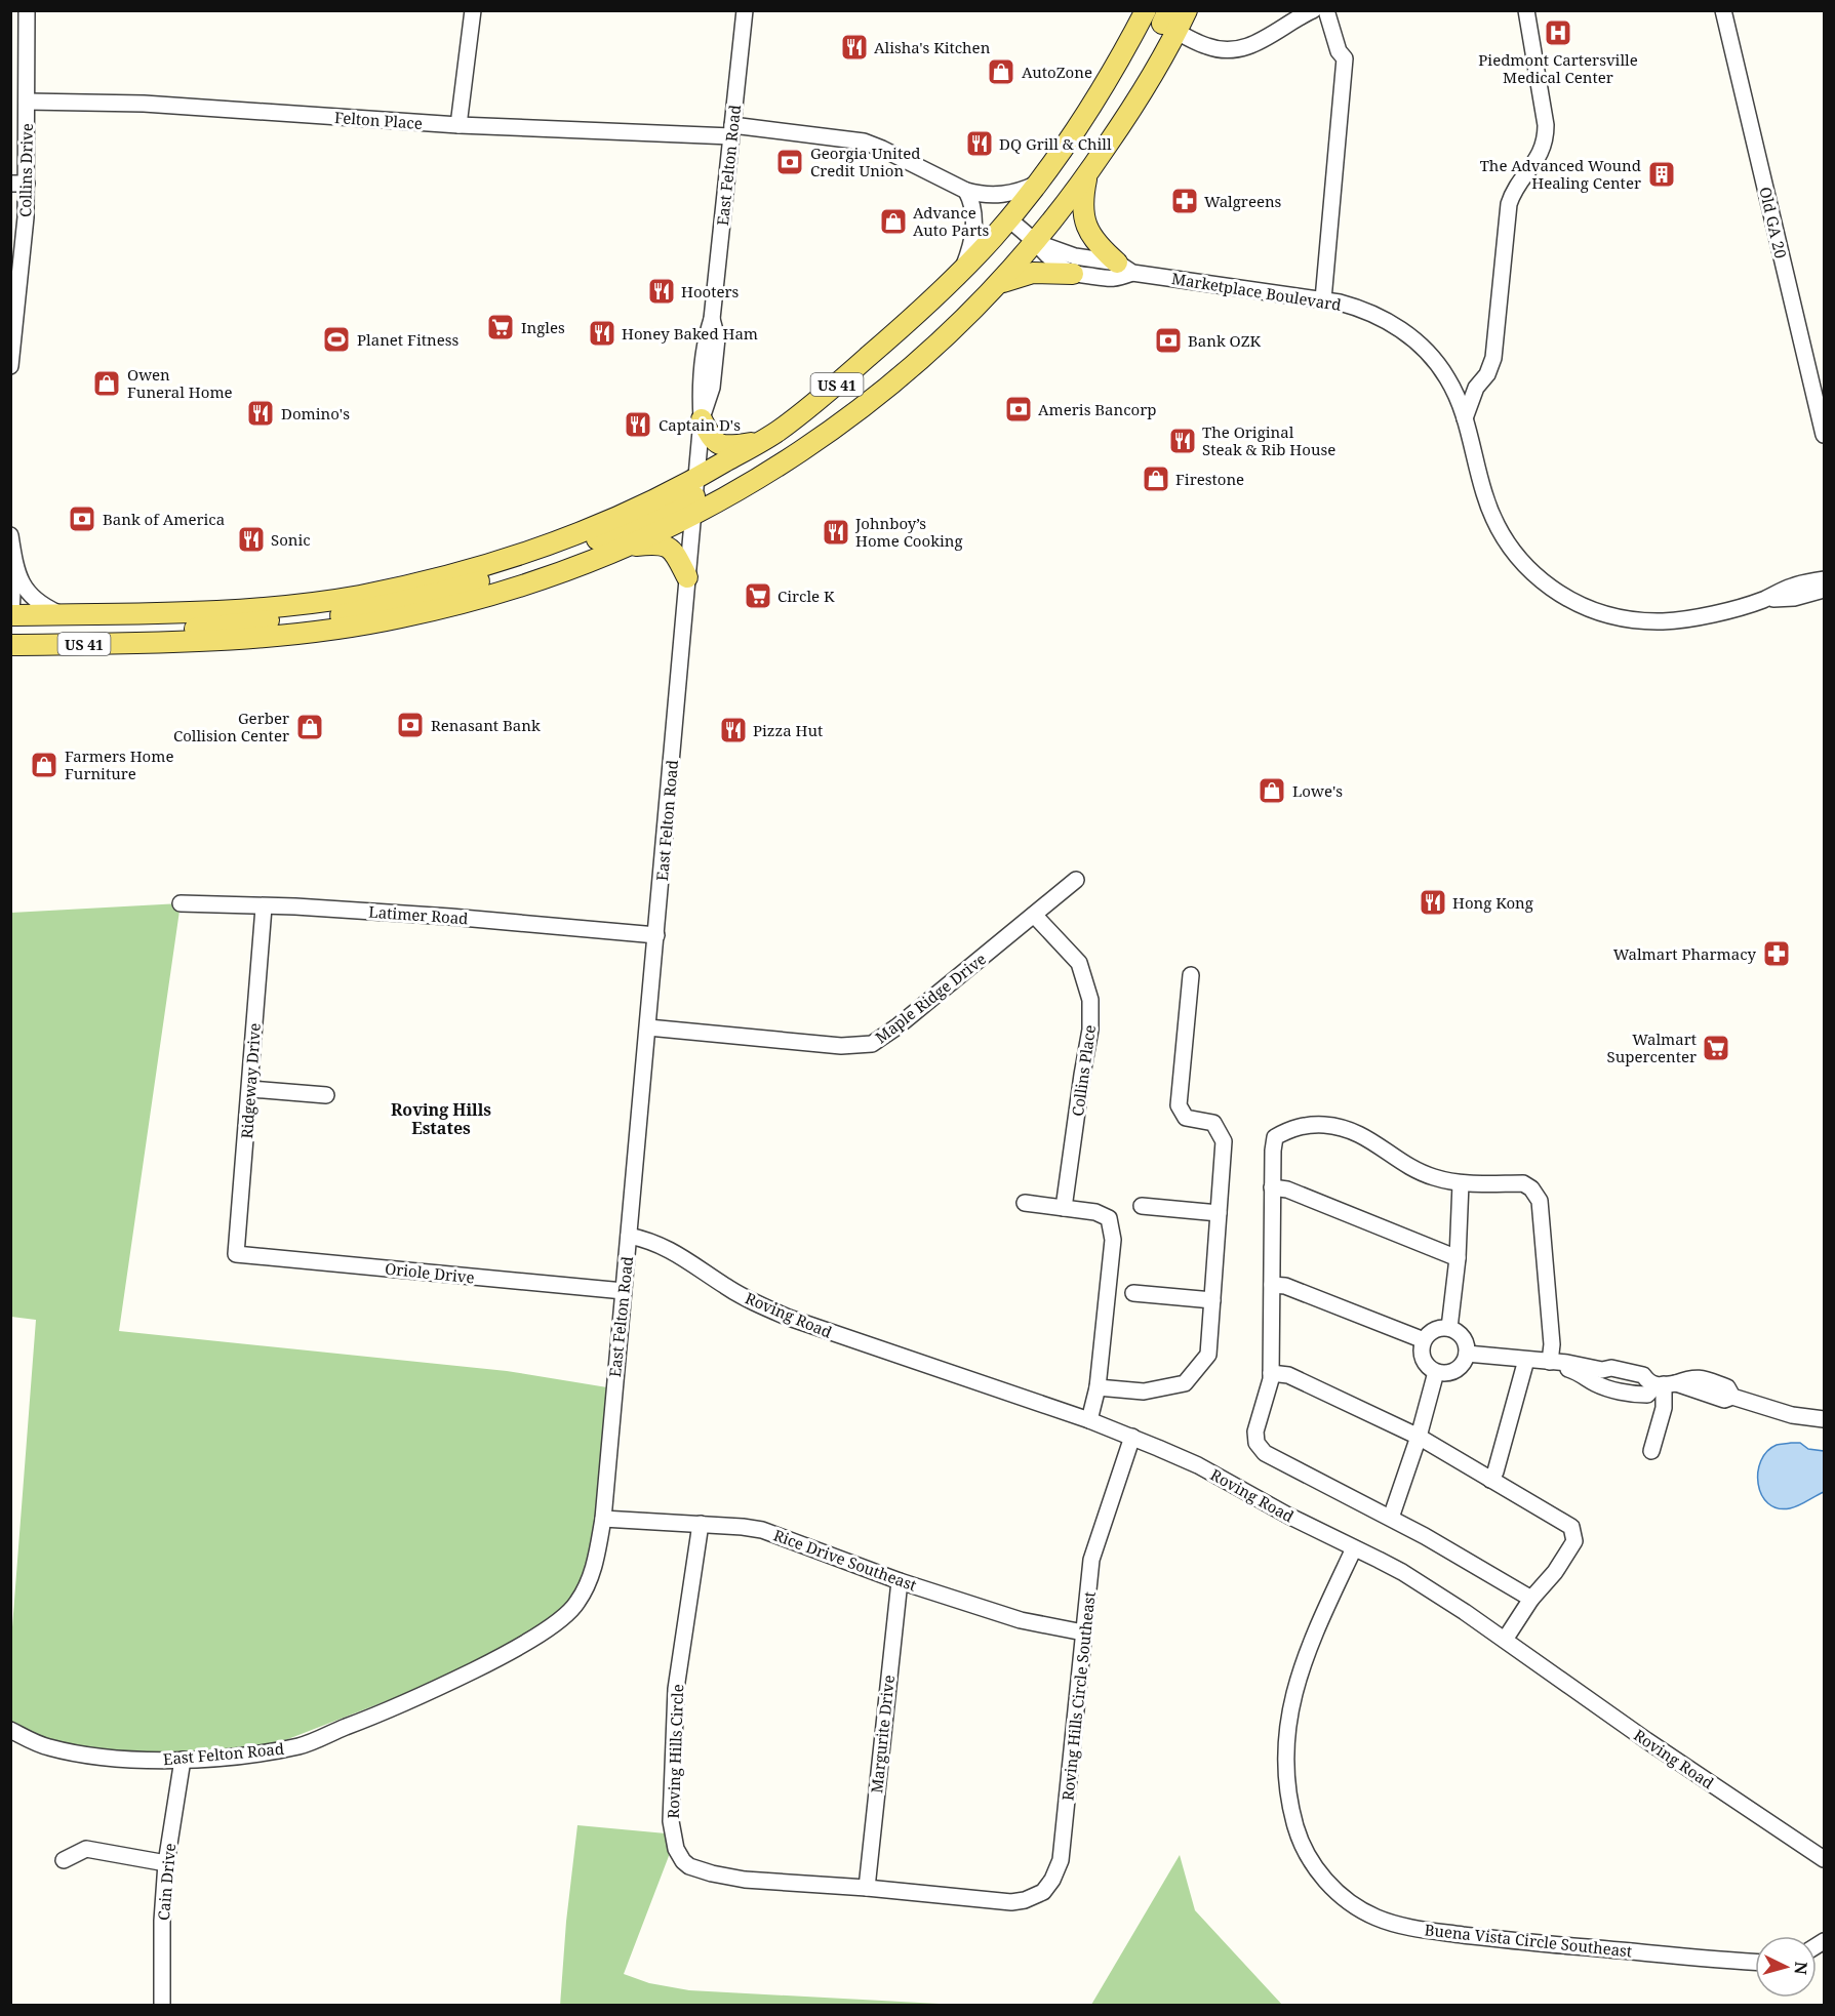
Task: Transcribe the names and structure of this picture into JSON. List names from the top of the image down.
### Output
{
  "streets": {
    "main road": ["US 41"],
    "street": [
      "Felton Place",
      "East Felton Road",
      "Collins Drive",
      "Old GA 20",
      "Marketplace Boulevard",
      "Latimer Road",
      "Maple Ridge Drive",
      "Collins Place",
      "Ridgeway Drive",
      "Oriole Drive",
      "Roving Road",
      "Rice Drive Southeast",
      "Roving Hills Circle Southeast",
      "Margurite Drive",
      "Roving Hills Circle",
      "Cain Drive",
      "Buena Vista Circle Southeast"
    ]
  },
  "crossings": [
    ["Felton Place", "East Felton Road"],
    ["Felton Place", "Collins Drive"],
    ["Felton Place", "US 41"],
    ["East Felton Road", "US 41"],
    ["East Felton Road", "Latimer Road"],
    ["East Felton Road", "Maple Ridge Drive"],
    ["East Felton Road", "Oriole Drive"],
    ["East Felton Road", "Roving Road"],
    ["East Felton Road", "Rice Drive Southeast"],
    ["East Felton Road", "Cain Drive"],
    ["Marketplace Boulevard", "US 41"],
    ["Latimer Road", "Ridgeway Drive"],
    ["Maple Ridge Drive", "Collins Place"],
    ["Ridgeway Drive", "Oriole Drive"],
    ["Roving Road", "Roving Hills Circle Southeast"],
    ["Roving Road", "Buena Vista Circle Southeast"],
    ["Rice Drive Southeast", "Roving Hills Circle Southeast"],
    ["Rice Drive Southeast", "Margurite Drive"],
    ["Rice Drive Southeast", "Roving Hills Circle"],
    ["Roving Hills Circle Southeast", "Roving Hills Circle"],
    ["Margurite Drive", "Roving Hills Circle"]
  ],
  "districts": ["Roving Hills Estates"],
  "places": {
    "hospital": ["Piedmont Cartersville Medical Center"],
    "restaurant": [
      "Alisha's Kitchen",
      "DQ Grill & Chill",
      "Hooters",
      "Honey Baked Ham",
      "Domino's",
      "Captain D's",
      "The Original Steak & Rib House",
      "Johnboy’s Home Cooking",
      "Sonic",
      "Pizza Hut",
      "Hong Kong"
    ],
    "shop": [
      "AutoZone",
      "Advance Auto Parts",
      "Owen Funeral Home",
      "Firestone",
      "Gerber Collision Center",
      "Farmers Home Furniture",
      "Lowe's"
    ],
    "bank": [
      "Georgia United Credit Union",
      "Bank OZK",
      "Ameris Bancorp",
      "Bank of America",
      "Renasant Bank"
    ],
    "building": ["The Advanced Wound Healing Center"],
    "pharmacy": ["Walgreens", "Walmart Pharmacy"],
    "supermarket": ["Ingles", "Circle K", "Walmart Supercenter"],
    "sports": ["Planet Fitness"]
  },
  "north": "right"
}
